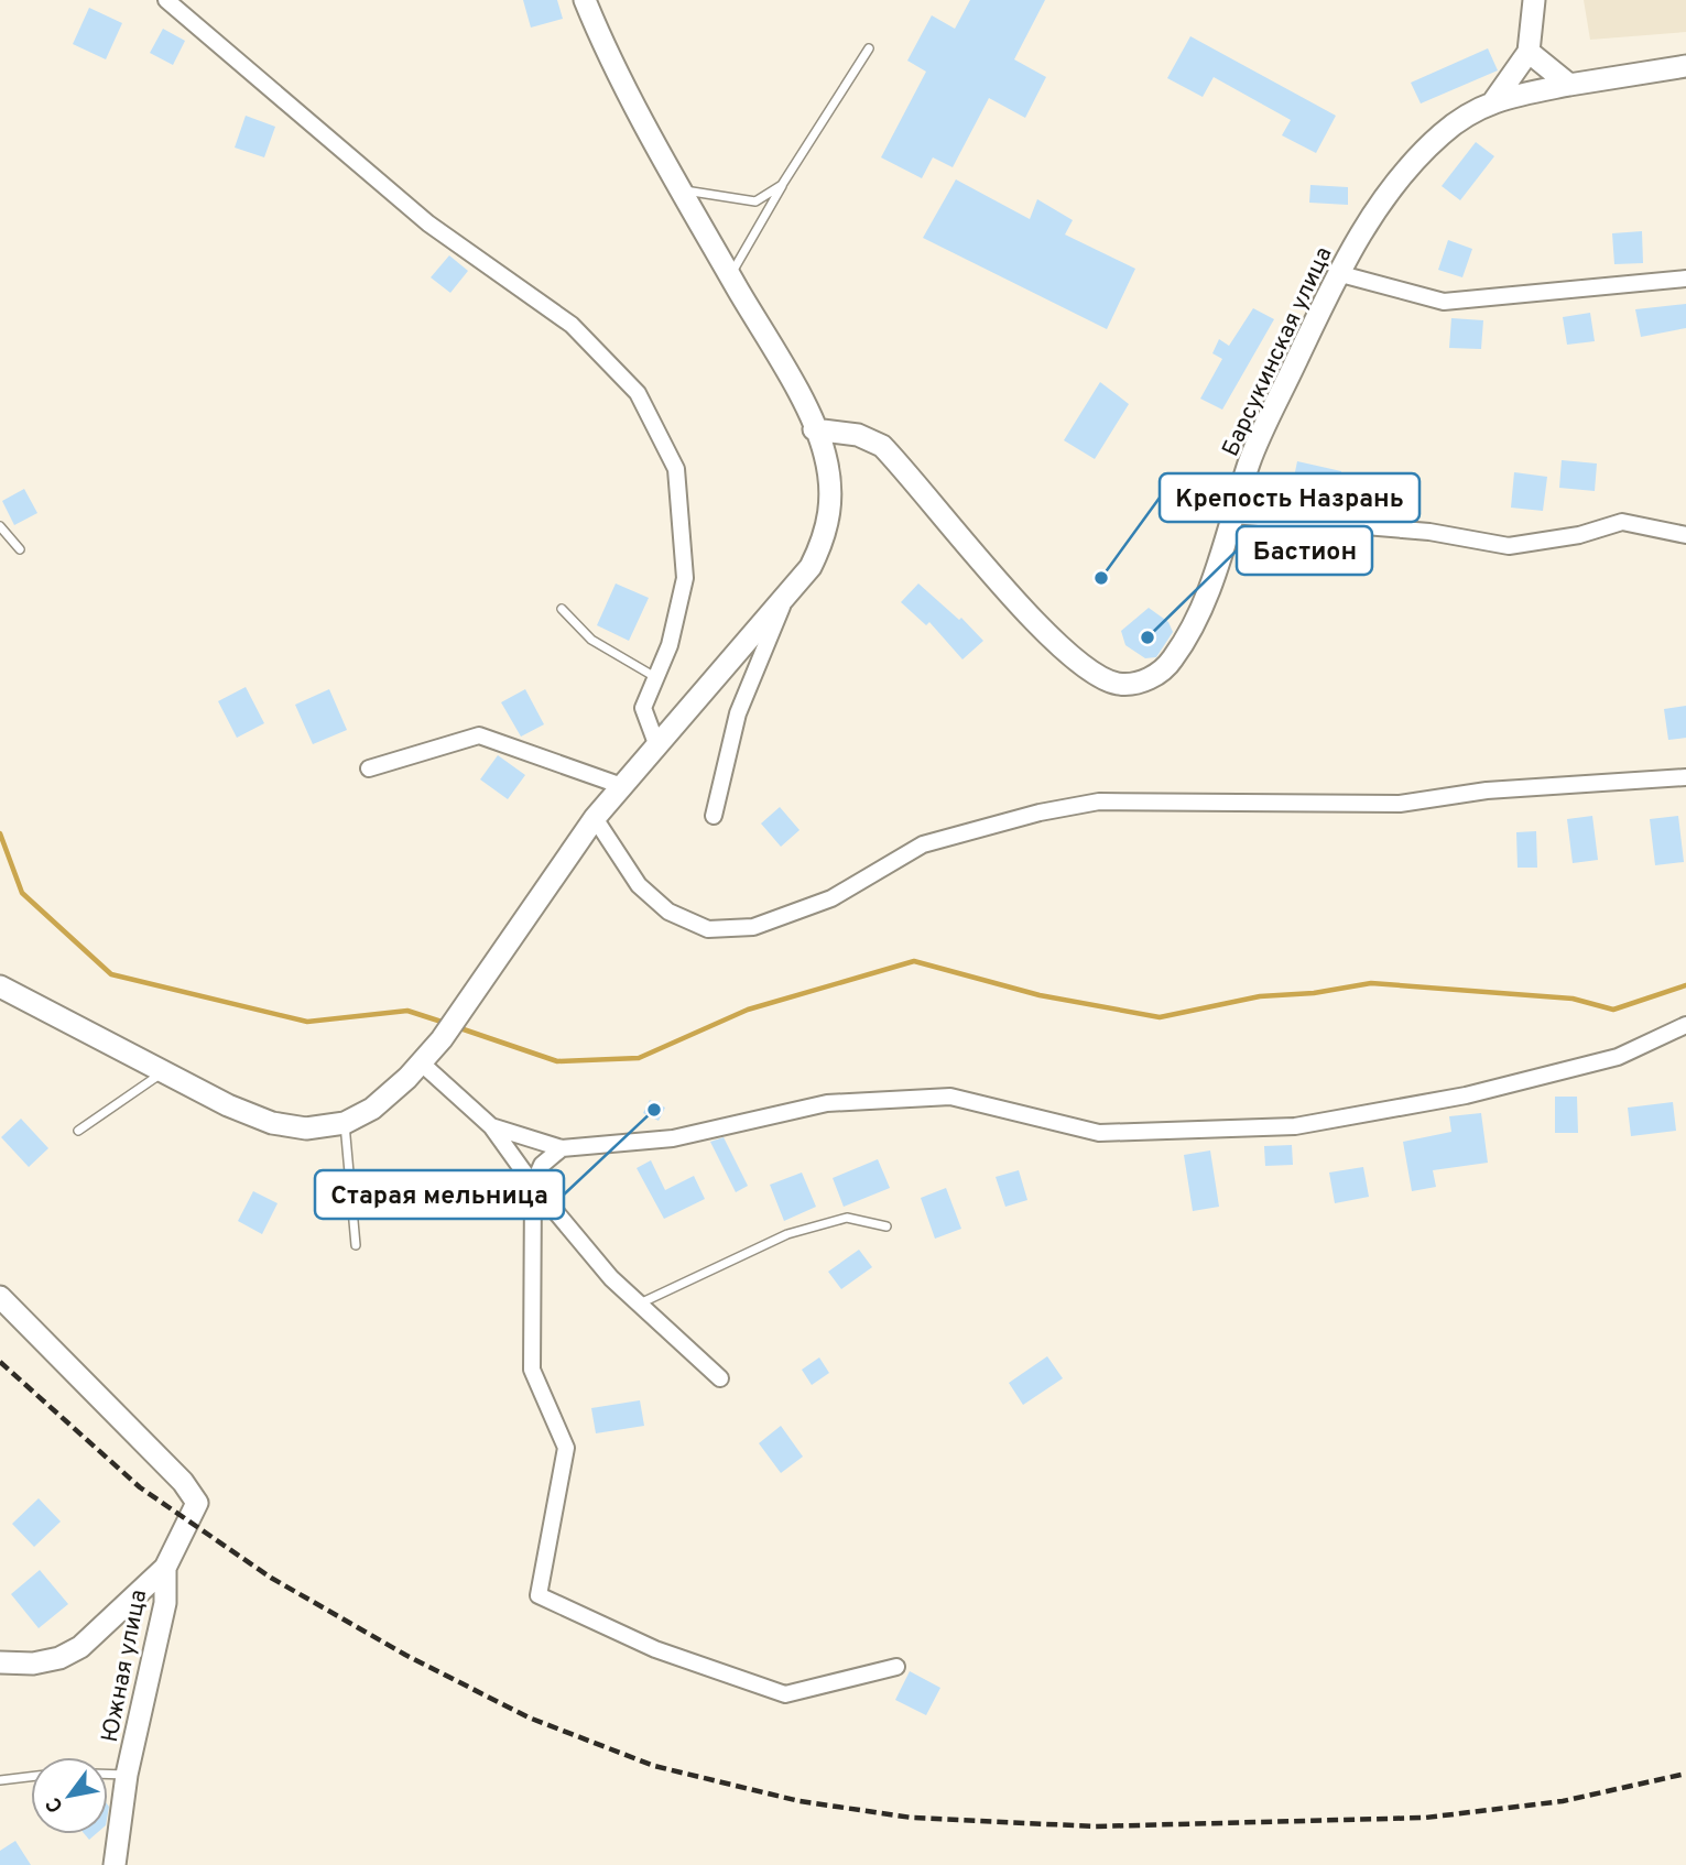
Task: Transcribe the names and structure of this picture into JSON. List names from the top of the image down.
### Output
{
  "streets": {
    "street": ["Барсукинская улица", "Южная улица"]
  },
  "places": ["Крепость Назрань", "Бастион", "Старая мельница"],
  "north": "bottom left"
}
